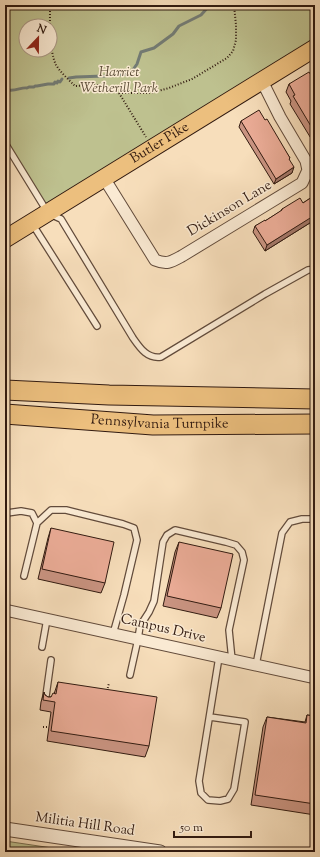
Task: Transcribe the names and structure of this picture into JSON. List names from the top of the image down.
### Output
{
  "streets": {
    "highway": ["Pennsylvania Turnpike"],
    "main road": ["Butler Pike"],
    "street": ["Dickinson Lane", "Campus Drive", "Militia Hill Road"]
  },
  "crossings": [
    ["Butler Pike", "Dickinson Lane"]
  ],
  "parks": ["Harriet Wetherill Park"],
  "scale_bar": "50 m",
  "north": "top"
}
